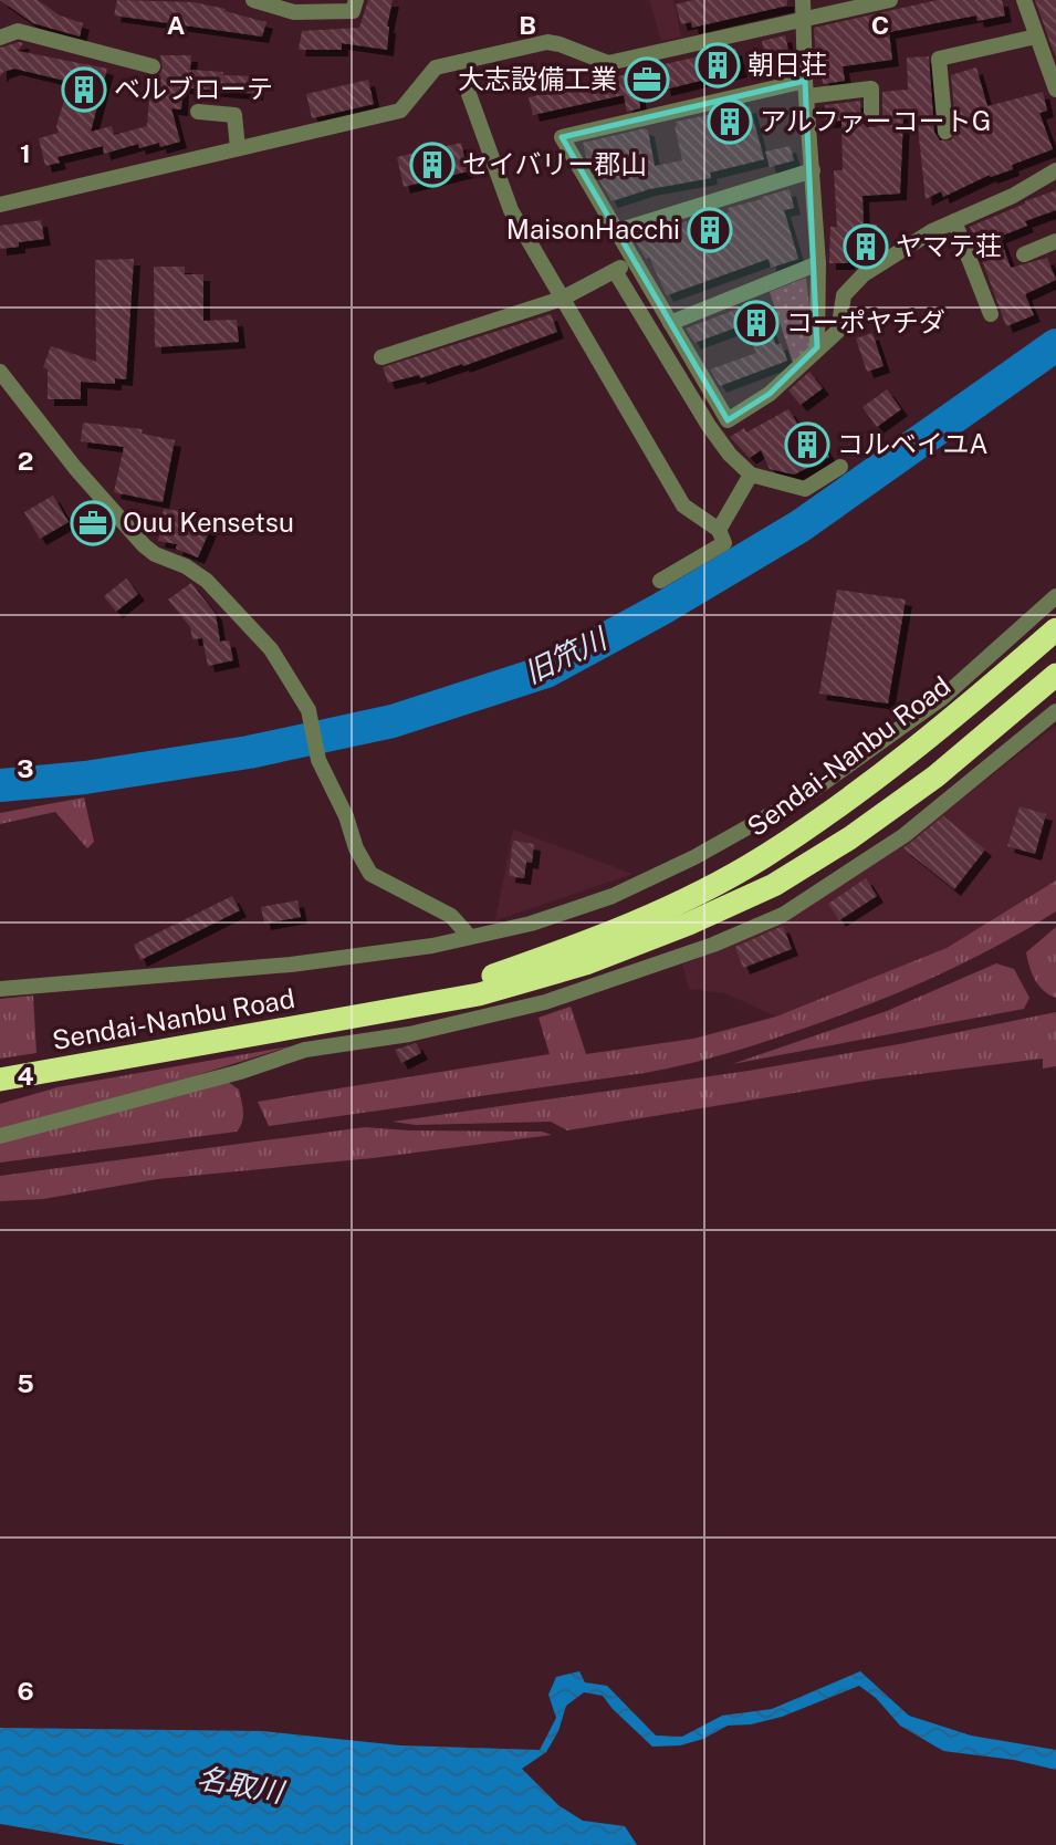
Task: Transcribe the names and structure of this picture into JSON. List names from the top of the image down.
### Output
{
  "streets": {
    "highway": ["Sendai-Nanbu Road"]
  },
  "water": ["旧笊川", "名取川"],
  "places": {
    "building": [
      "朝日荘",
      "ベルブローテ",
      "アルファーコートG",
      "セイバリー郡山",
      "MaisonHacchi",
      "ヤマテ荘",
      "コーポヤチダ",
      "コルベイユA"
    ],
    "office": ["大志設備工業", "Ouu Kensetsu"]
  },
  "grid": {
    "columns": ["A", "B", "C"],
    "rows": [
      "1",
      "2",
      "3",
      "4",
      "5",
      "6"
    ]
  }
}
